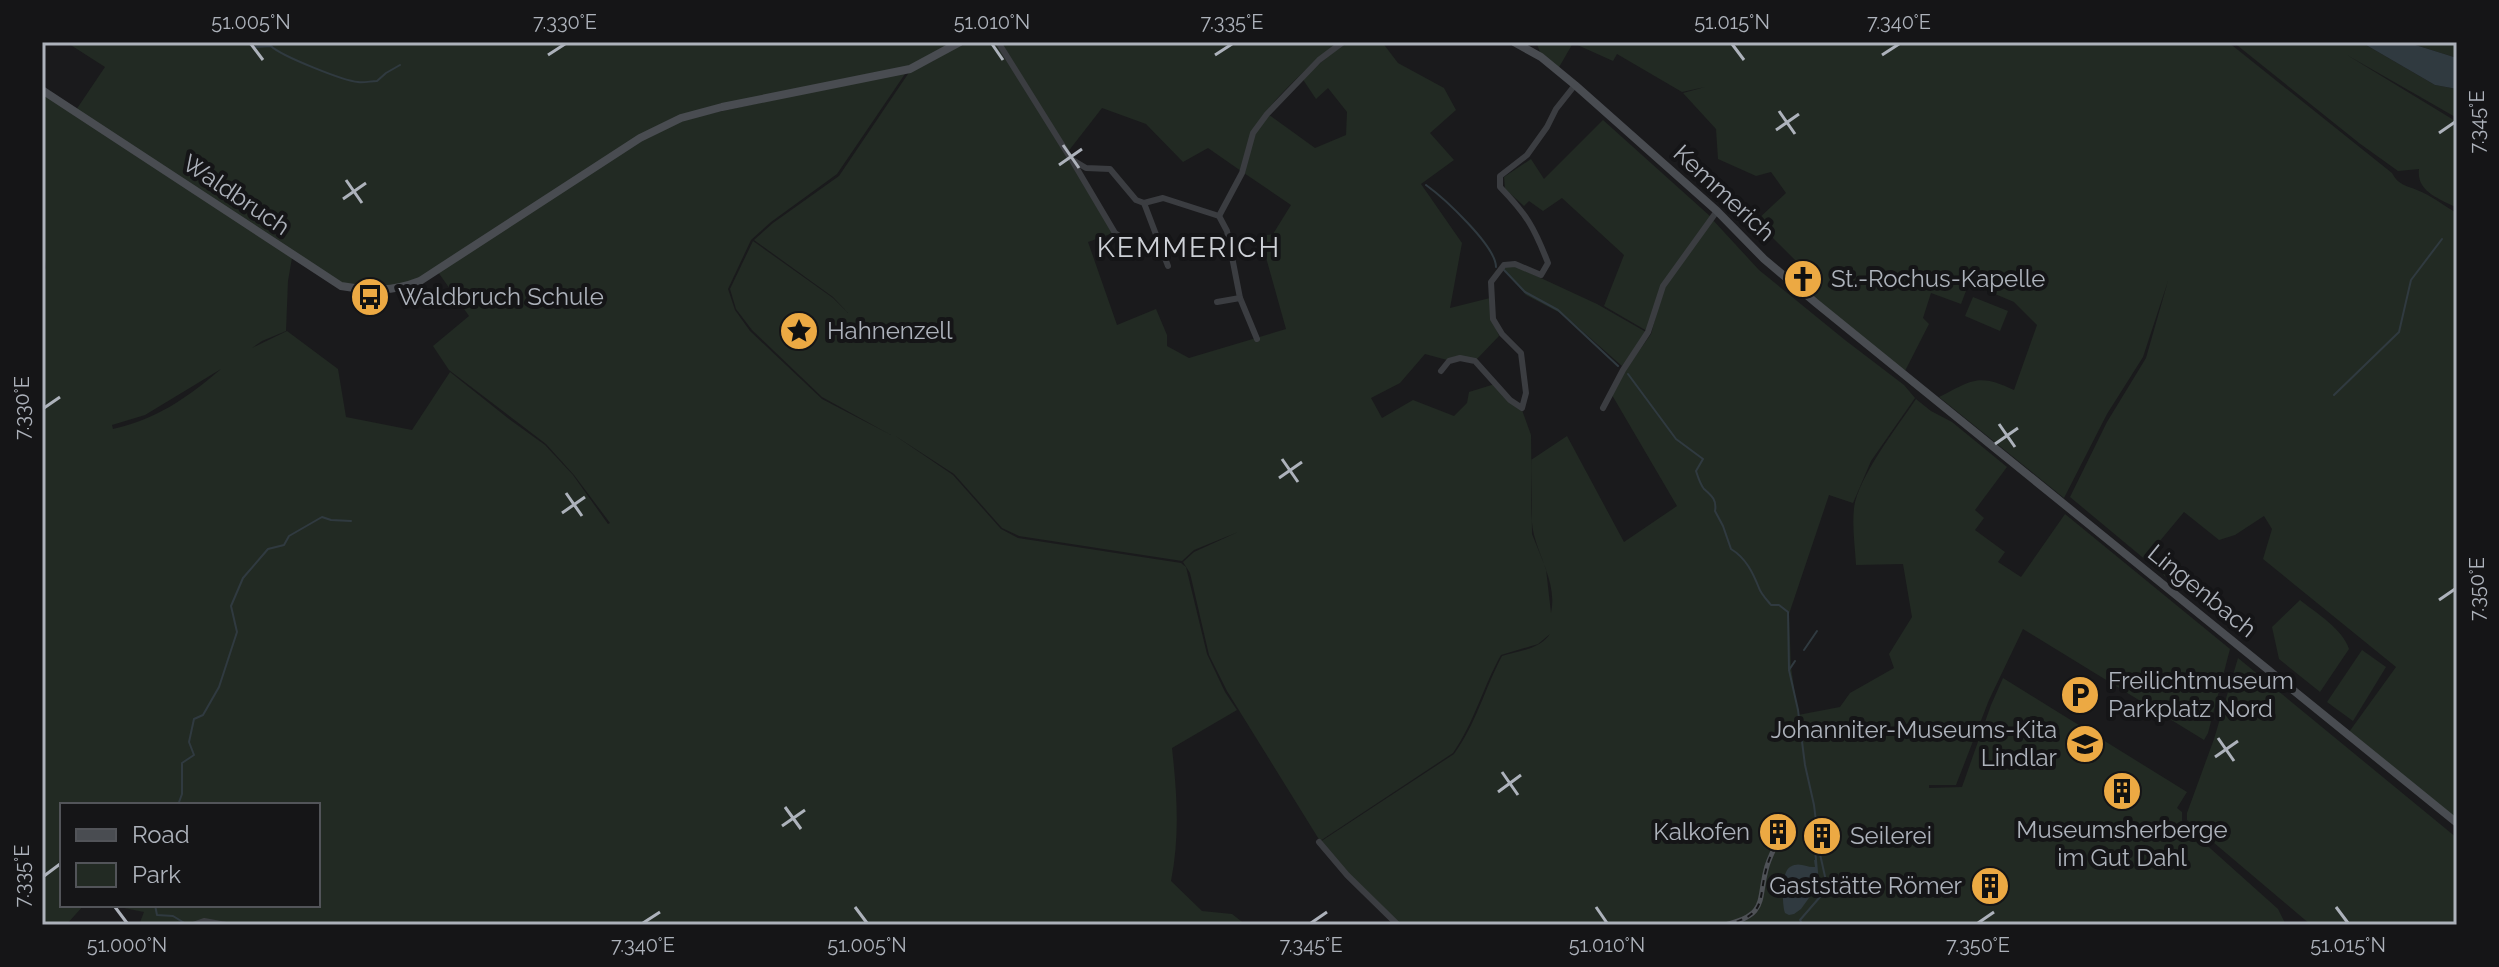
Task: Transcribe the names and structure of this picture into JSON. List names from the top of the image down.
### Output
{
  "streets": {
    "street": ["Kemmerich", "Waldbruch", "Lingenbach"]
  },
  "crossings": [
    ["Kemmerich", "Lingenbach"]
  ],
  "districts": ["KEMMERICH"],
  "places": {
    "church": ["St.-Rochus-Kapelle"],
    "bus stop": ["Waldbruch Schule"],
    "place": ["Hahnenzell"],
    "parking": ["Freilichtmuseum Parkplatz Nord"],
    "school or university": ["Johanniter-Museums-Kita Lindlar"],
    "building": [
      "Museumsherberge im Gut Dahl",
      "Kalkofen",
      "Seilerei",
      "Gaststätte Römer"
    ]
  },
  "legend": ["Road", "Park"],
  "coordinates": [
    "51.005°N",
    "7.330°E",
    "51.010°N",
    "7.335°E",
    "51.015°N",
    "7.340°E",
    "7.345°E",
    "7.350°E",
    "51.000°N"
  ]
}
